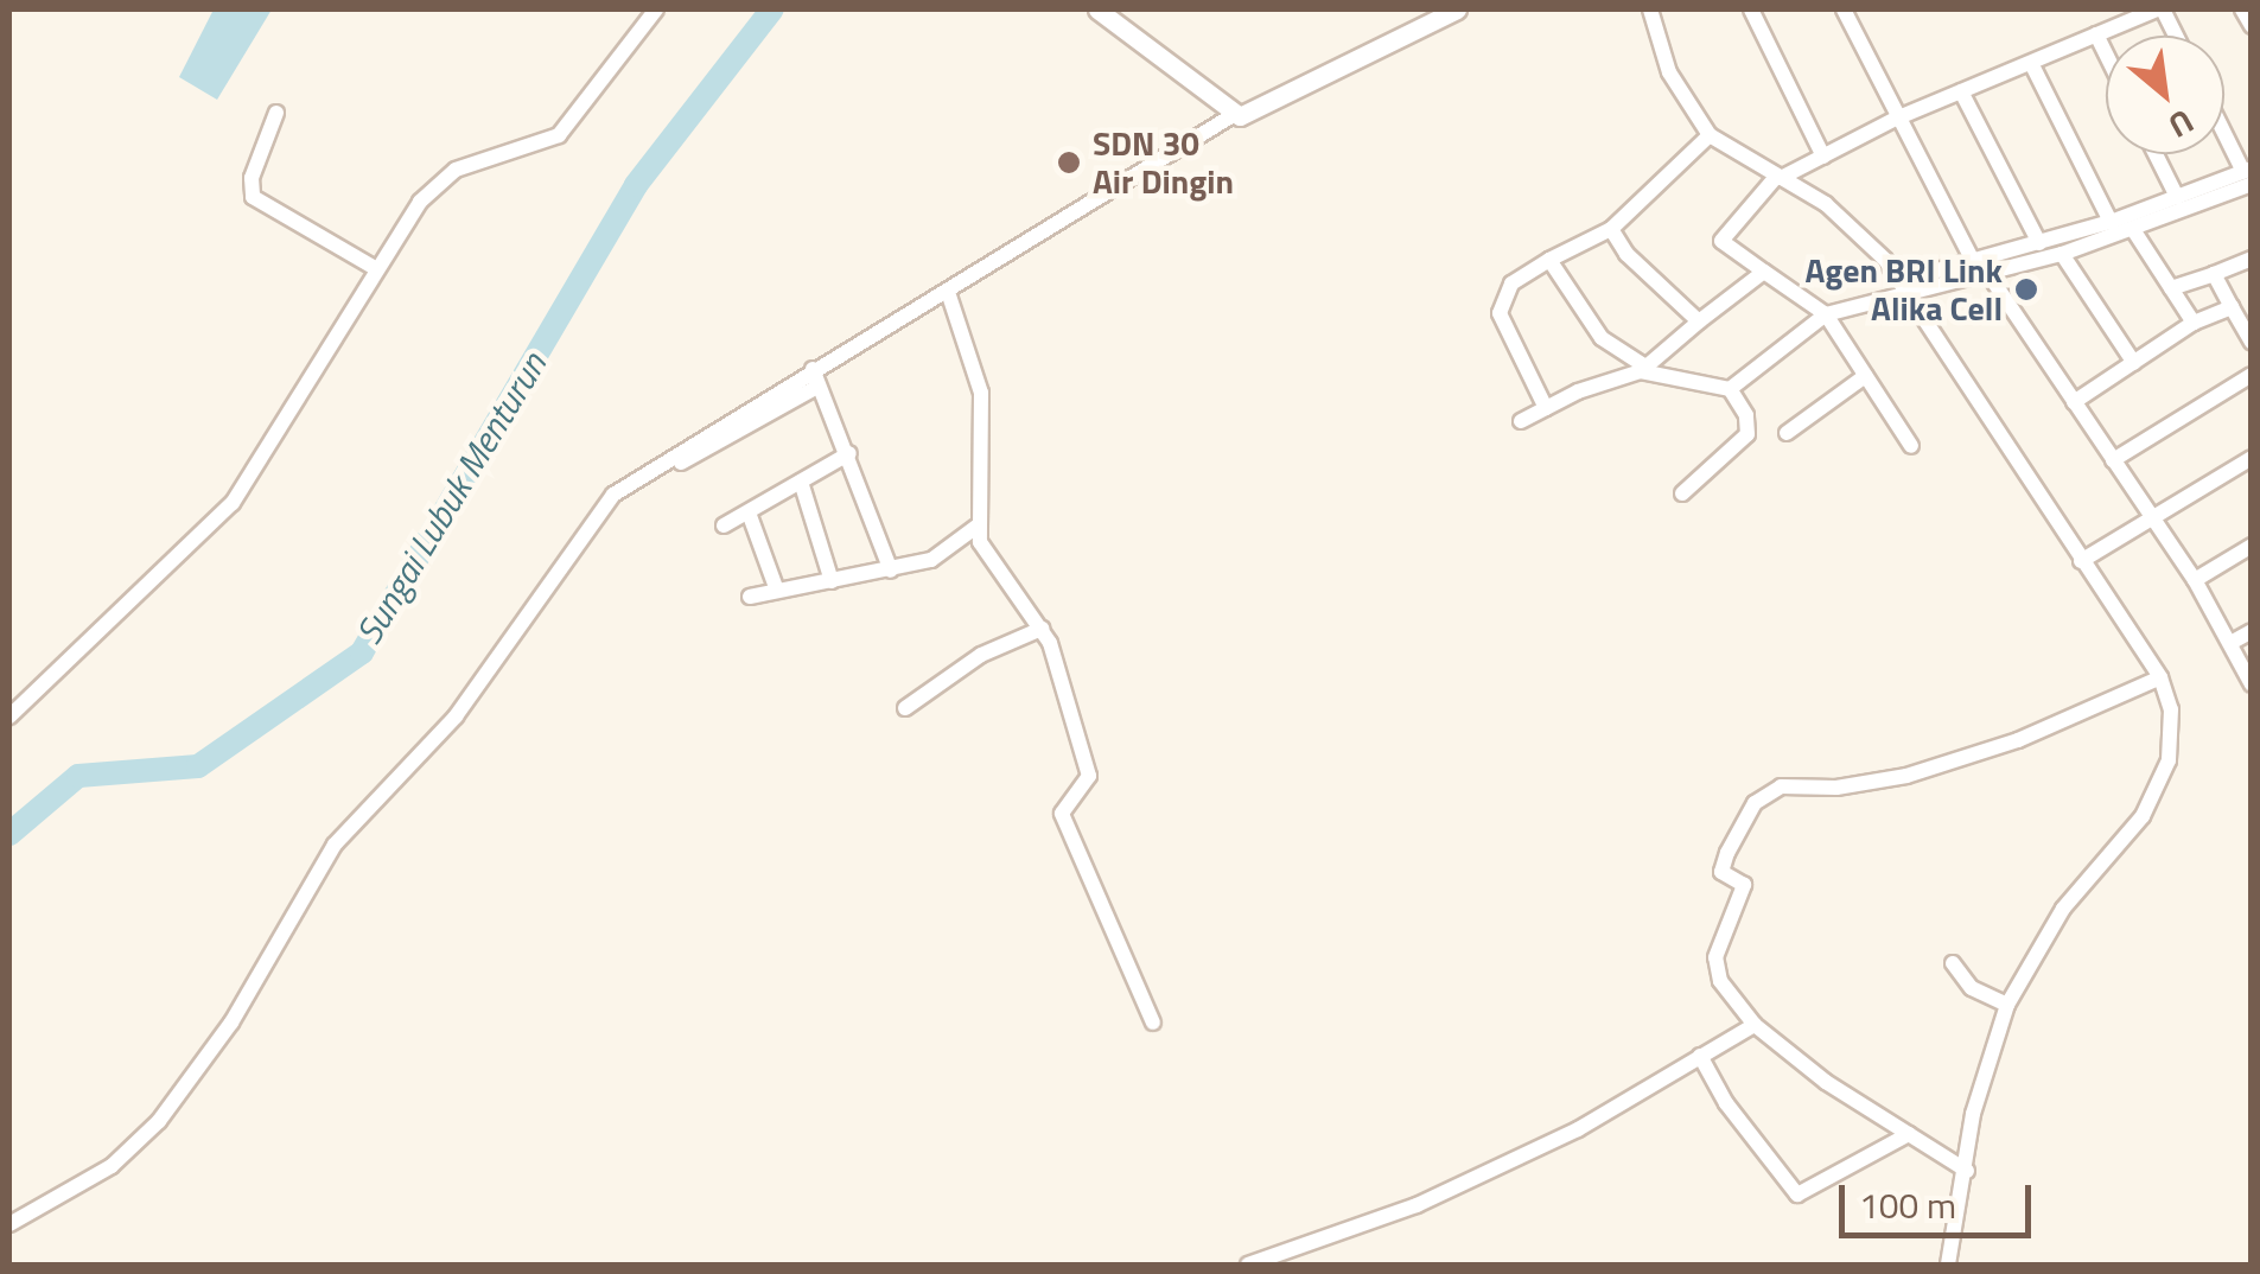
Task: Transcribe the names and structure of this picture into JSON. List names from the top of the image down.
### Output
{
  "water": ["Sungai Lubuk Menturun"],
  "places": ["SDN 30 Air Dingin", "Agen BRI Link Alika Cell"],
  "scale_bar": "100 m",
  "north": "bottom right"
}
